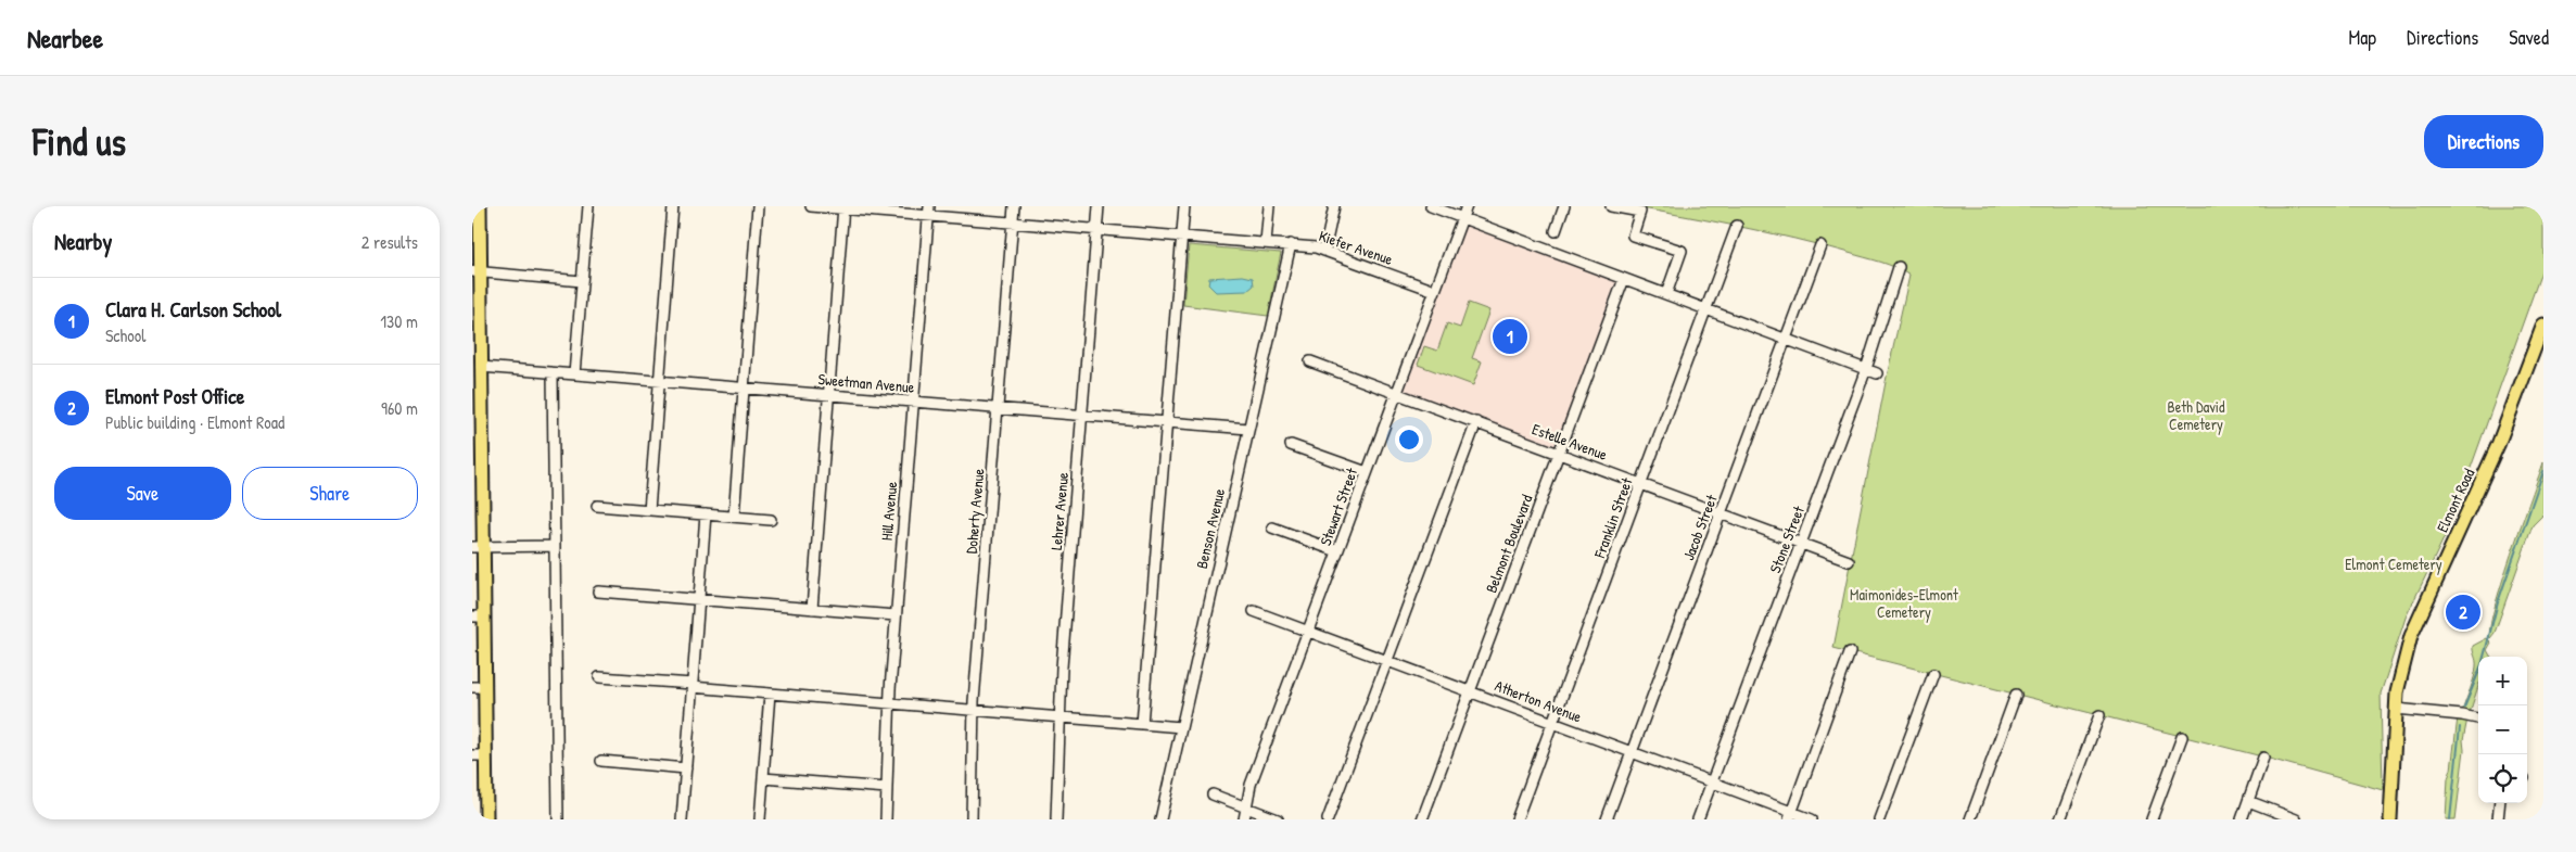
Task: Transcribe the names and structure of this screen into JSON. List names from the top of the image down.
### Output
{
  "streets": {
    "main road": ["Elmont Road"],
    "street": [
      "Kiefer Avenue",
      "Sweetman Avenue",
      "Estelle Avenue",
      "Stewart Street",
      "Hill Avenue",
      "Doherty Avenue",
      "Lehrer Avenue",
      "Franklin Street",
      "Jacob Street",
      "Benson Avenue",
      "Stone Street",
      "Belmont Boulevard",
      "Atherton Avenue"
    ]
  },
  "crossings": [
    ["Kiefer Avenue", "Stewart Street"],
    ["Kiefer Avenue", "Hill Avenue"],
    ["Kiefer Avenue", "Doherty Avenue"],
    ["Kiefer Avenue", "Lehrer Avenue"],
    ["Kiefer Avenue", "Benson Avenue"],
    ["Sweetman Avenue", "Hill Avenue"],
    ["Sweetman Avenue", "Doherty Avenue"],
    ["Sweetman Avenue", "Lehrer Avenue"],
    ["Sweetman Avenue", "Benson Avenue"],
    ["Estelle Avenue", "Stewart Street"],
    ["Estelle Avenue", "Franklin Street"],
    ["Estelle Avenue", "Jacob Street"],
    ["Estelle Avenue", "Stone Street"],
    ["Estelle Avenue", "Belmont Boulevard"],
    ["Stewart Street", "Atherton Avenue"],
    ["Franklin Street", "Atherton Avenue"],
    ["Jacob Street", "Atherton Avenue"],
    ["Stone Street", "Atherton Avenue"],
    ["Belmont Boulevard", "Atherton Avenue"]
  ],
  "parks": ["Beth David Cemetery", "Elmont Cemetery", "Maimonides-Elmont Cemetery"],
  "page": {
    "header": "Nearbee",
    "nav": ["Map", "Directions", "Saved"],
    "buttons": [
      "Directions",
      ["Save", "Share"]
    ],
    "title": "Find us",
    "heading": ["Nearby", "2 results"],
    "list": [
      {
        "mark": "1",
        "name": "Clara H. Carlson School",
        "note": "School",
        "value": "130 m"
      },
      {
        "mark": "2",
        "name": "Elmont Post Office",
        "note": "Public building · Elmont Road",
        "value": "960 m"
      }
    ],
    "pins": ["1", "2"],
    "map_buttons": ["+", "−"]
  }
}
